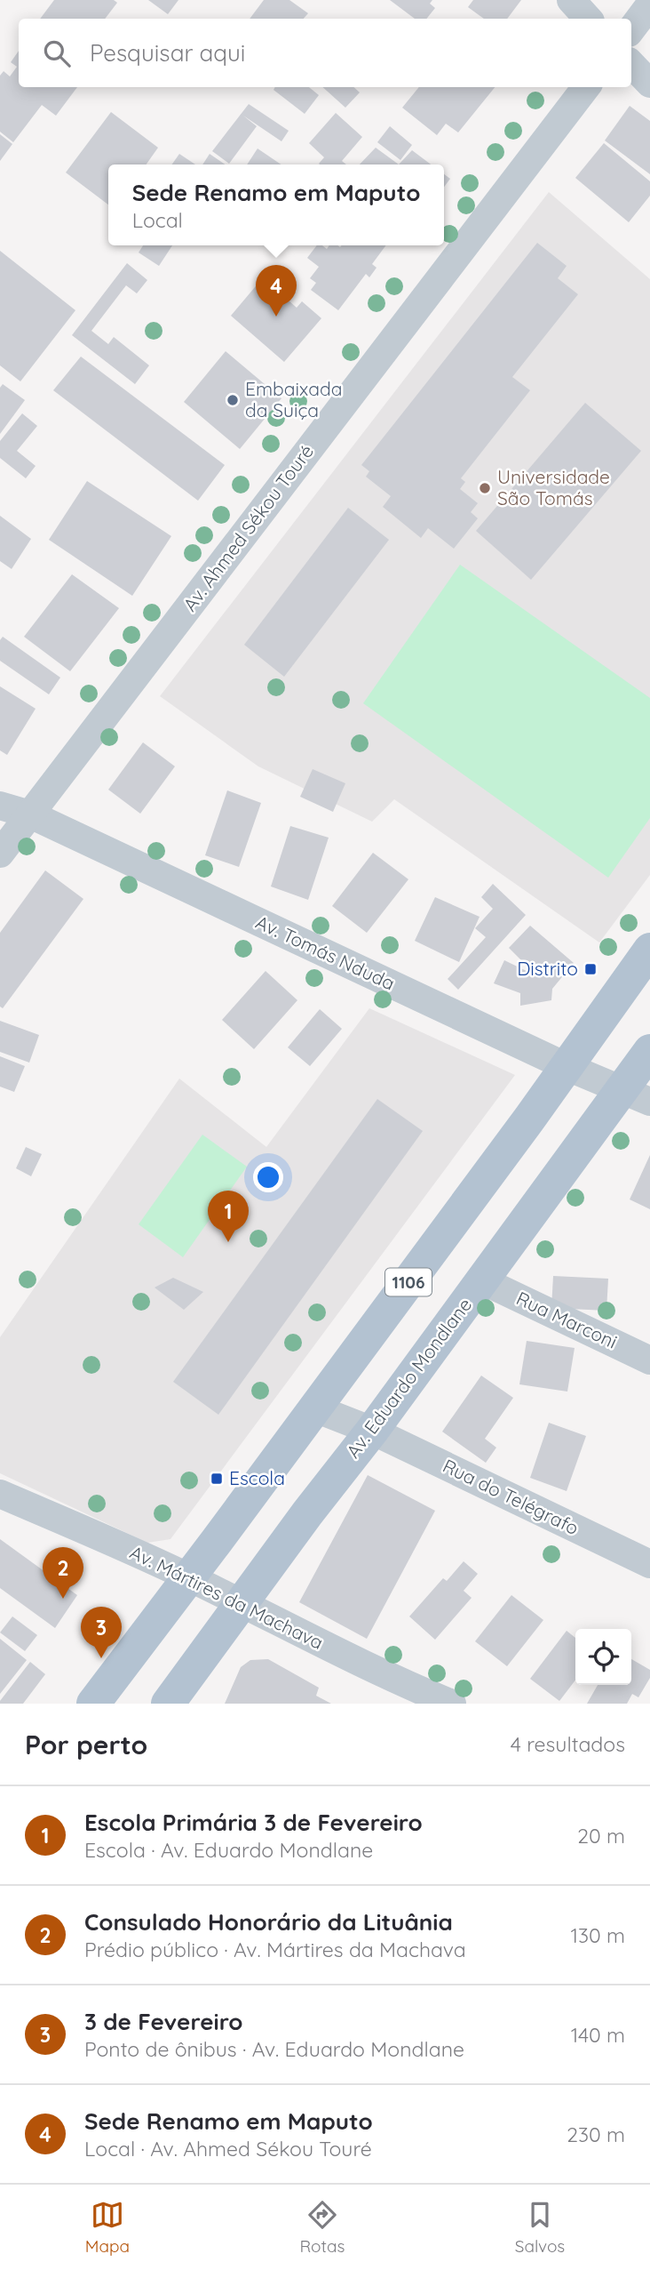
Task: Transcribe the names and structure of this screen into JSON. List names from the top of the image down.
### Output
{
  "streets": {
    "main road": ["1106", "Av. Eduardo Mondlane"],
    "street": [
      "Av. Ahmed Sékou Touré",
      "Av. Tomás Nduda",
      "Rua Marconi",
      "Rua do Telégrafo",
      "Av. Mártires da Machava"
    ]
  },
  "crossings": [
    ["Av. Ahmed Sékou Touré", "Av. Tomás Nduda"],
    ["Av. Tomás Nduda", "1106"],
    ["Av. Tomás Nduda", "Av. Eduardo Mondlane"],
    ["1106", "Rua do Telégrafo"],
    ["1106", "Av. Mártires da Machava"],
    ["Rua Marconi", "Av. Eduardo Mondlane"],
    ["Av. Eduardo Mondlane", "Rua do Telégrafo"],
    ["Av. Eduardo Mondlane", "Av. Mártires da Machava"]
  ],
  "places": {
    "other": ["Embaixada da Suiça", "Universidade São Tomás"],
    "transit": ["Distrito", "Escola"]
  },
  "page": {
    "search": "Pesquisar aqui",
    "popup": ["Sede Renamo em Maputo", "Local"],
    "pins": [
      "4",
      "1",
      "2",
      "3"
    ],
    "heading": ["Por perto", "4 resultados"],
    "list": [
      {
        "mark": "1",
        "name": "Escola Primária 3 de Fevereiro",
        "note": "Escola · Av. Eduardo Mondlane",
        "value": "20 m"
      },
      {
        "mark": "2",
        "name": "Consulado Honorário da Lituânia",
        "note": "Prédio público · Av. Mártires da Machava",
        "value": "130 m"
      },
      {
        "mark": "3",
        "name": "3 de Fevereiro",
        "note": "Ponto de ônibus · Av. Eduardo Mondlane",
        "value": "140 m"
      },
      {
        "mark": "4",
        "name": "Sede Renamo em Maputo",
        "note": "Local · Av. Ahmed Sékou Touré",
        "value": "230 m"
      }
    ],
    "nav": ["Mapa", "Rotas", "Salvos"]
  }
}
